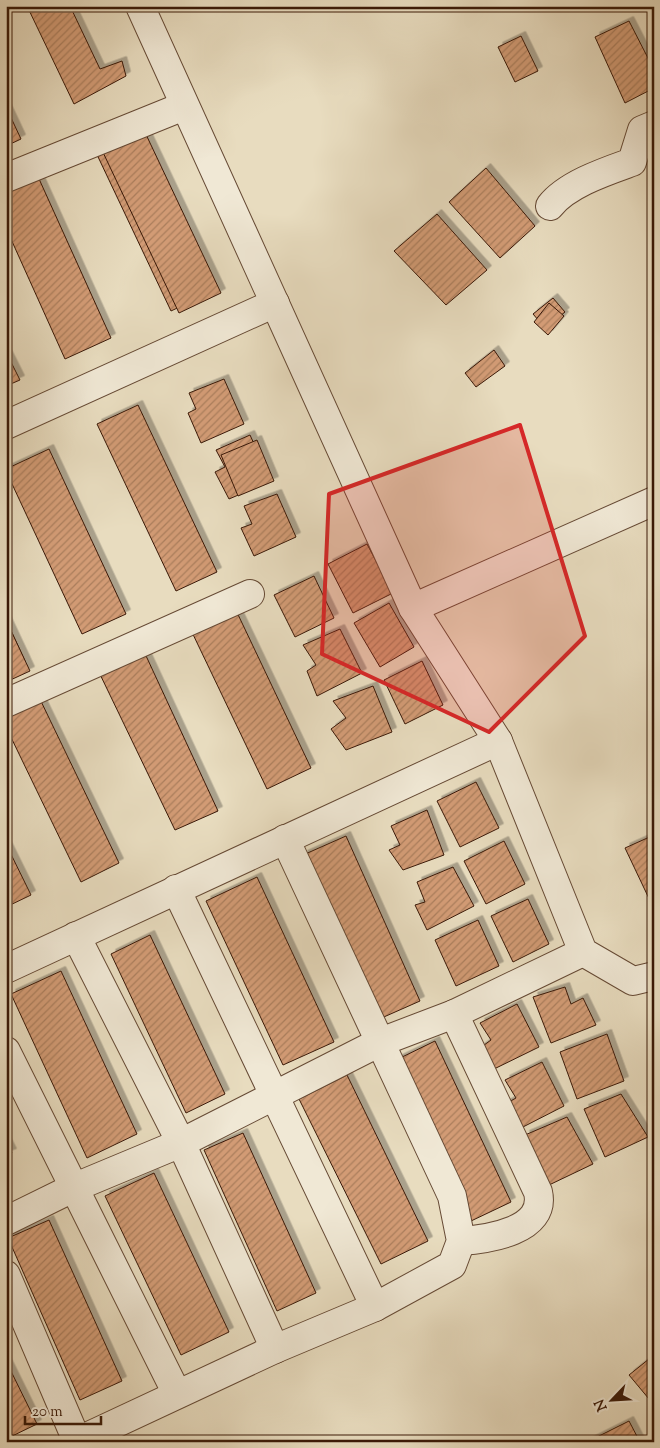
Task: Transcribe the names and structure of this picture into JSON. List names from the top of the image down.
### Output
{
  "scale_bar": "20 m",
  "north": "bottom left"
}
